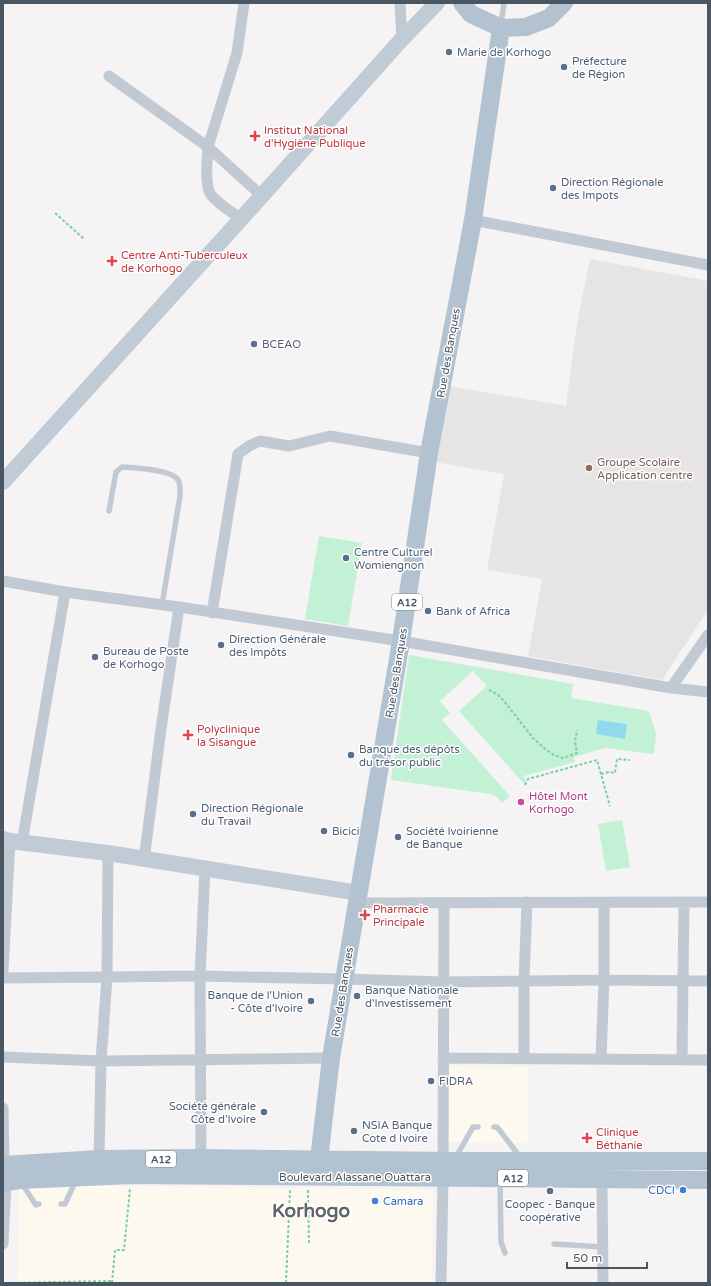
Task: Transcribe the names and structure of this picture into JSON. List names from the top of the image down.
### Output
{
  "streets": {
    "main road": ["Rue des Banques", "A12", "Boulevard Alassane Ouattara"]
  },
  "crossings": [
    ["Rue des Banques", "Boulevard Alassane Ouattara"]
  ],
  "districts": ["Korhogo"],
  "places": {
    "other": [
      "Marie de Korhogo",
      "Préfecture de Région",
      "Direction Régionale des Impots",
      "BCEAO",
      "Groupe Scolaire Application centre",
      "Centre Culturel Womiengnon",
      "Bank of Africa",
      "Direction Générale des Impôts",
      "Bureau de Poste de Korhogo",
      "Banque des dépôts du trésor public",
      "Hôtel Mont Korhogo",
      "Direction Régionale du Travail",
      "Bicici",
      "Société Ivoirienne de Banque",
      "Banque Nationale d'Investissement",
      "Banque de l'Union - Côte d'Ivoire",
      "FIDRA",
      "Société générale Côte d’Ivoire",
      "NSIA Banque Cote d Ivoire",
      "CDCI",
      "Coopec - Banque coopérative",
      "Camara"
    ],
    "health": [
      "Institut National d'Hygiène Publique",
      "Centre Anti-Tuberculeux de Korhogo",
      "Polyclinique la Sisangue",
      "Pharmacie Principale",
      "Clinique Béthanie"
    ]
  },
  "scale_bar": "50 m"
}
